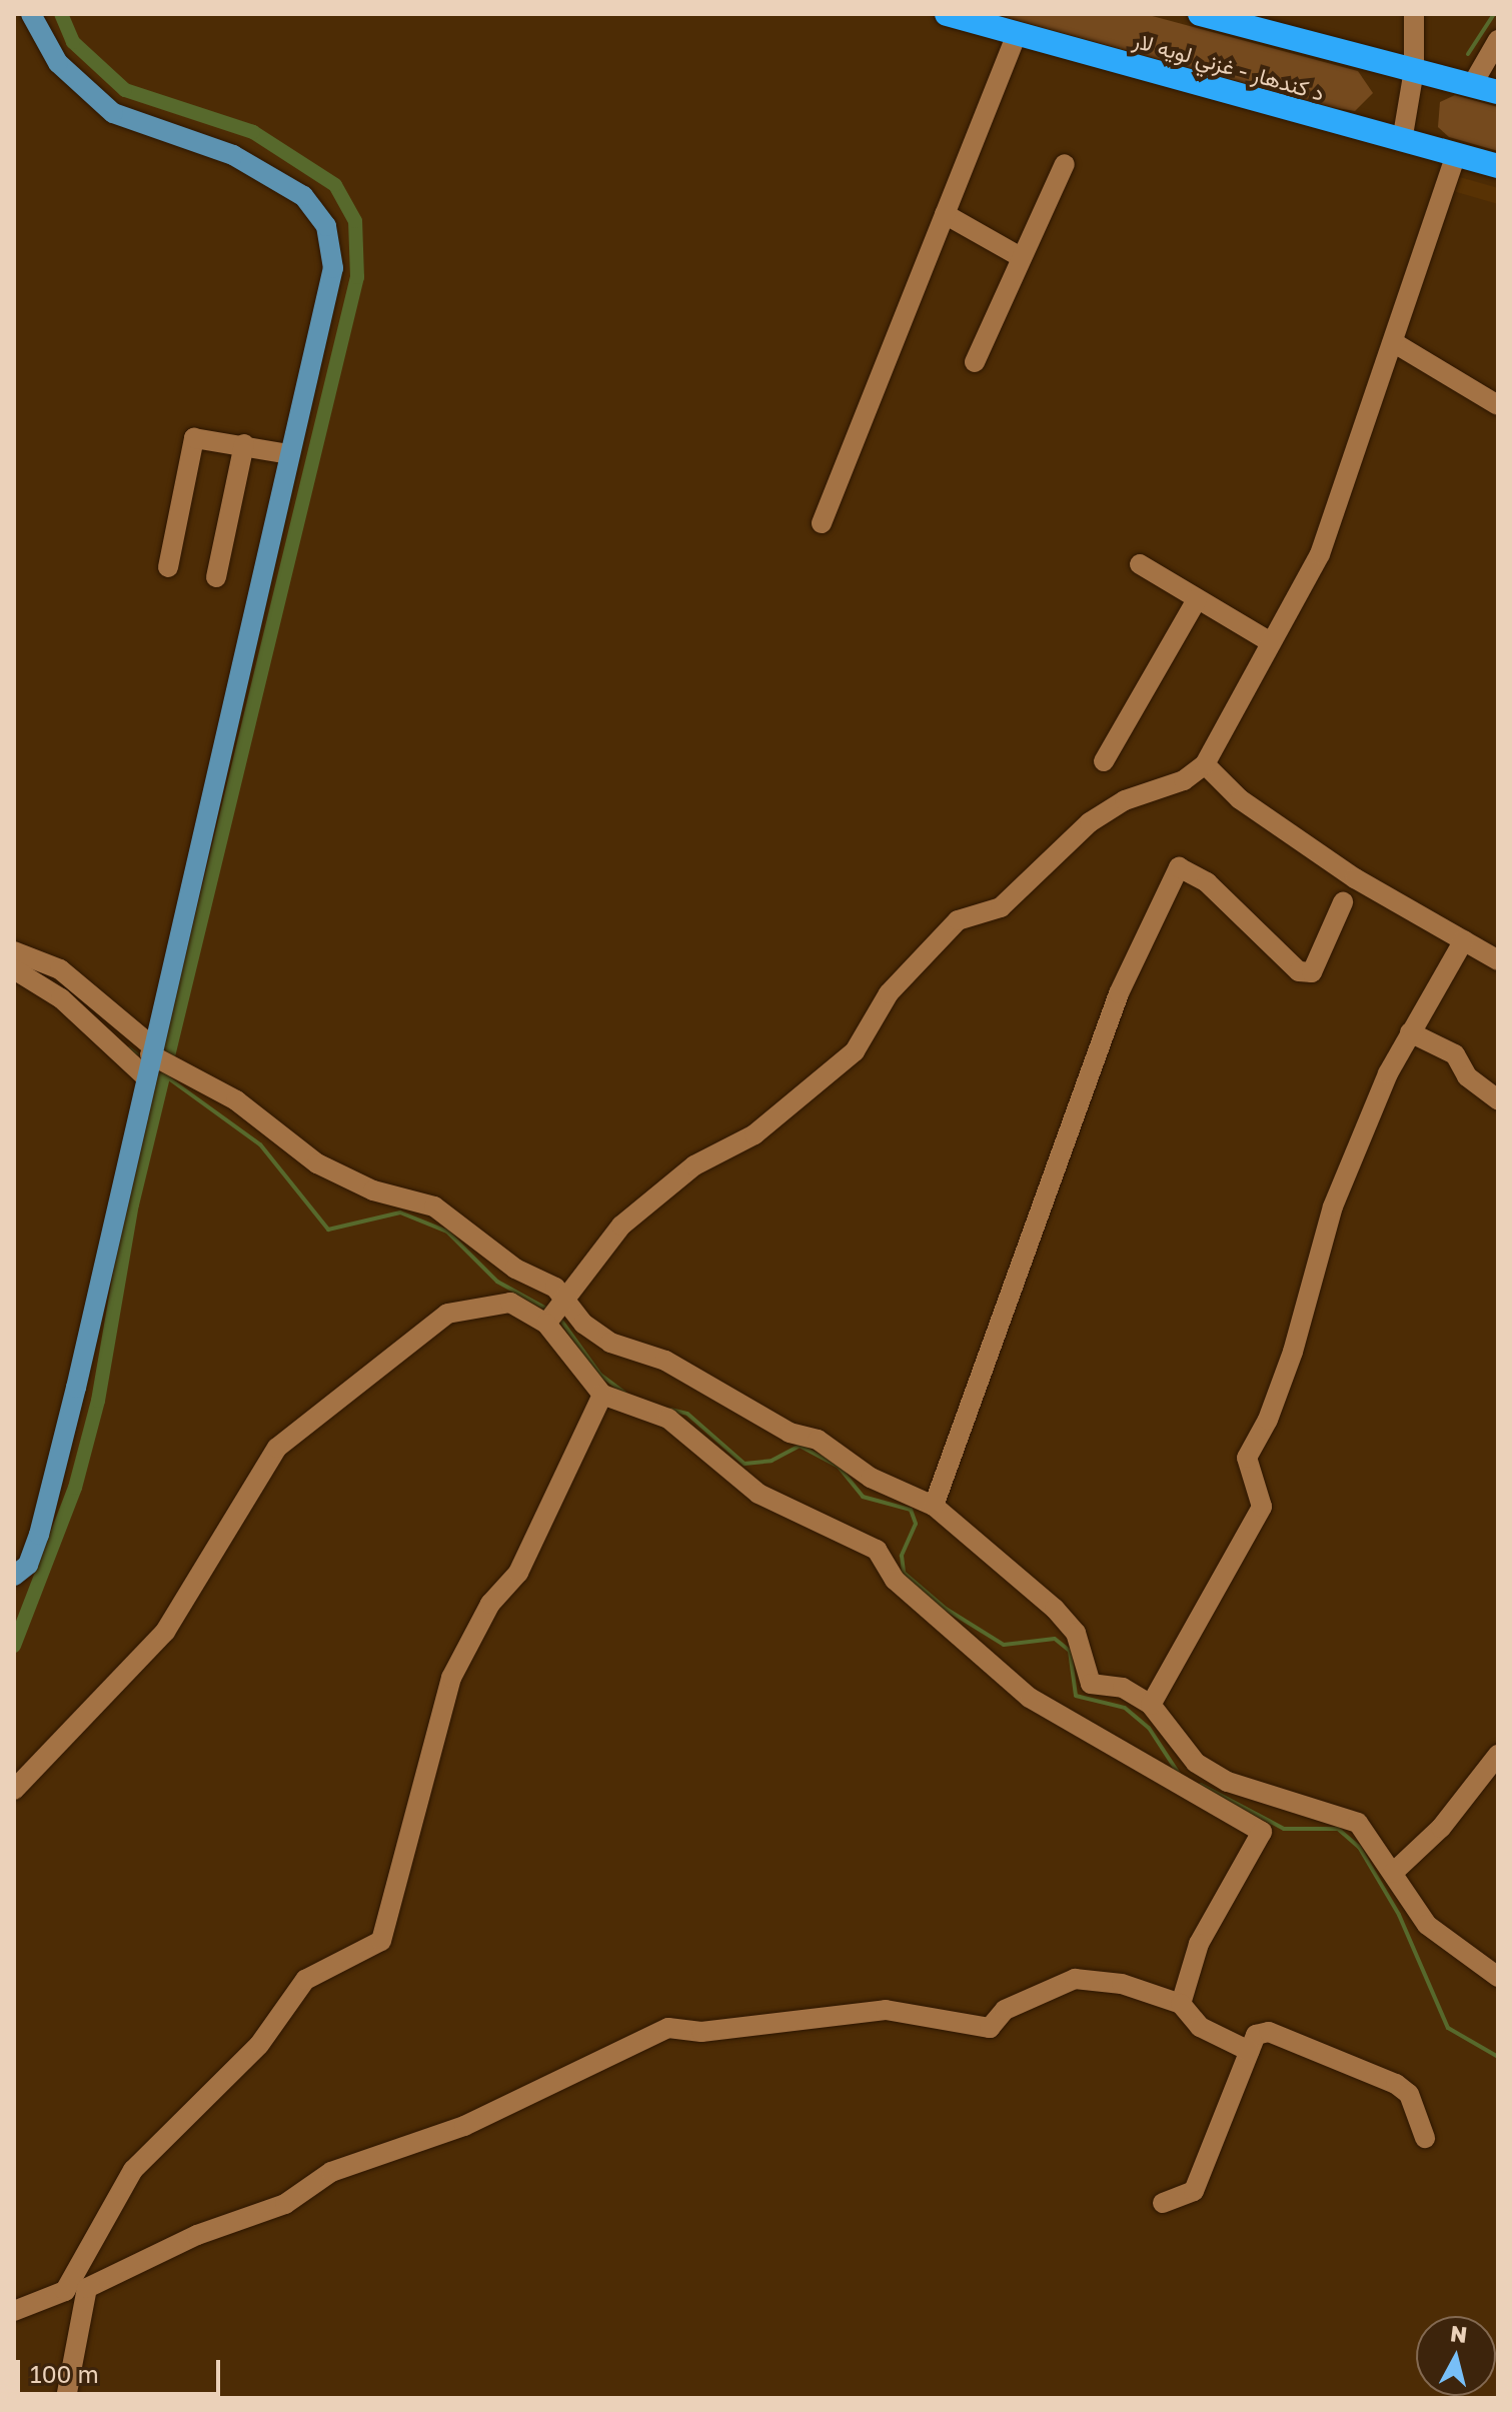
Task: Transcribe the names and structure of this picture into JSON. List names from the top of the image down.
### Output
{
  "streets": {
    "highway": ["د کندهار - غزني لويه لار"]
  },
  "scale_bar": "100 m",
  "north": "top"
}
